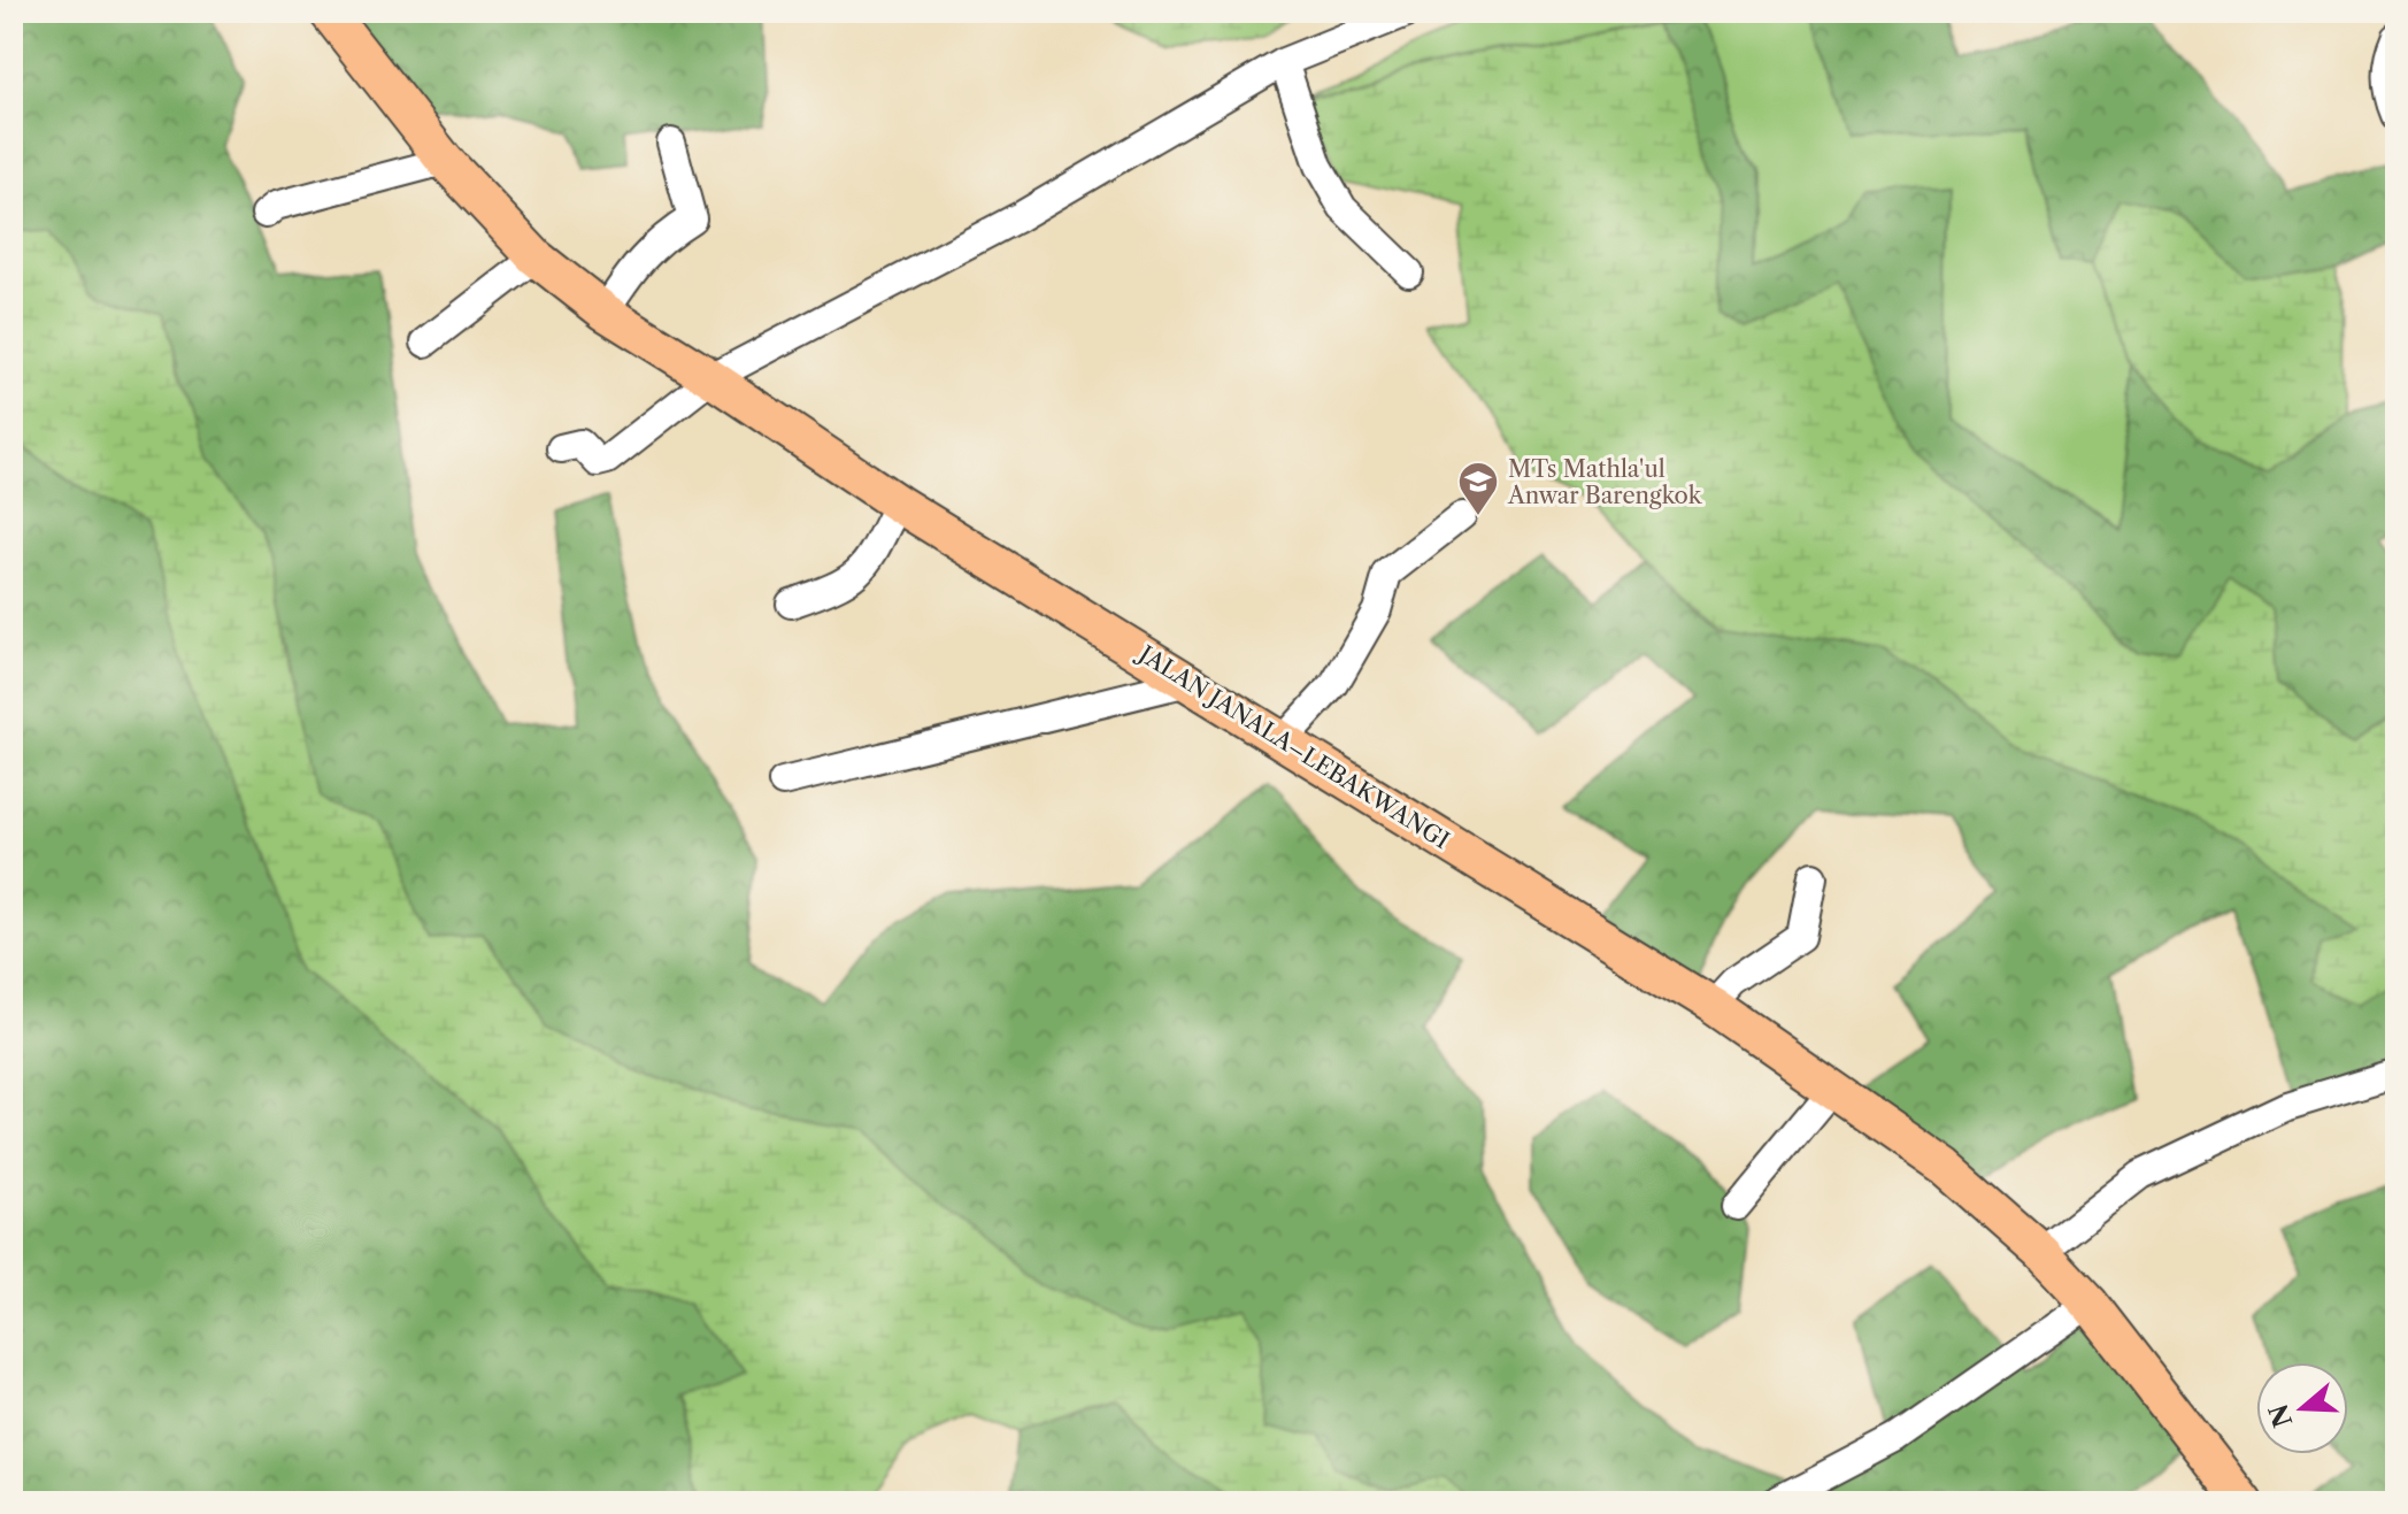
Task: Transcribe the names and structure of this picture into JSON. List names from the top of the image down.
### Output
{
  "streets": {
    "main road": ["JALAN JANALA–LEBAKWANGI"]
  },
  "places": {
    "school or university": ["MTs Mathla'ul Anwar Barengkok"]
  },
  "north": "left"
}
